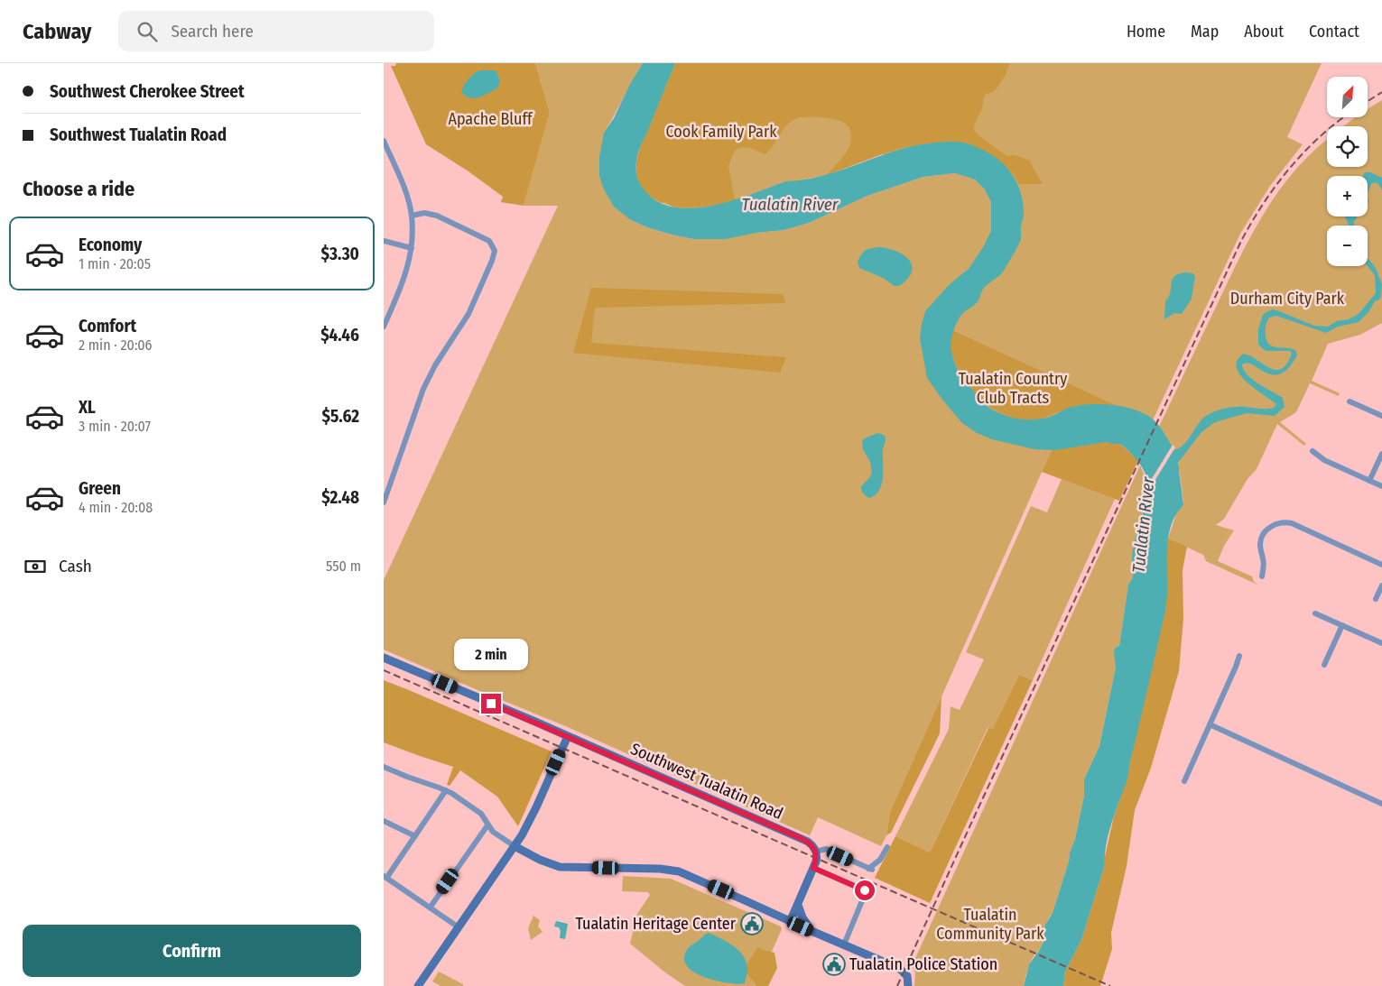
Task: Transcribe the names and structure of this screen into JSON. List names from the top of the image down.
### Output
{
  "streets": {
    "main road": ["Southwest Tualatin Road"]
  },
  "water": ["Tualatin River"],
  "parks": [
    "Apache Bluff",
    "Cook Family Park",
    "Durham City Park",
    "Tualatin Country Club Tracts",
    "Tualatin Community Park"
  ],
  "places": {
    "public building": ["Tualatin Heritage Center", "Tualatin Police Station"]
  },
  "north": "top right",
  "page": {
    "header": "Cabway",
    "search": "Search here",
    "nav": [
      "Home",
      "Map",
      "About",
      "Contact"
    ],
    "banner": ["Southwest Cherokee Street", "Southwest Tualatin Road"],
    "map_buttons": ["+", "−"],
    "heading": "Choose a ride",
    "list": [
      {
        "name": "Economy",
        "note": "1 min · 20:05",
        "value": "$3.30"
      },
      {
        "name": "Comfort",
        "note": "2 min · 20:06",
        "value": "$4.46"
      },
      {
        "name": "XL",
        "note": "3 min · 20:07",
        "value": "$5.62"
      },
      {
        "name": "Green",
        "note": "4 min · 20:08",
        "value": "$2.48"
      }
    ],
    "pay": ["Cash", "550 m"],
    "bubble": "2 min",
    "buttons": "Confirm"
  }
}
